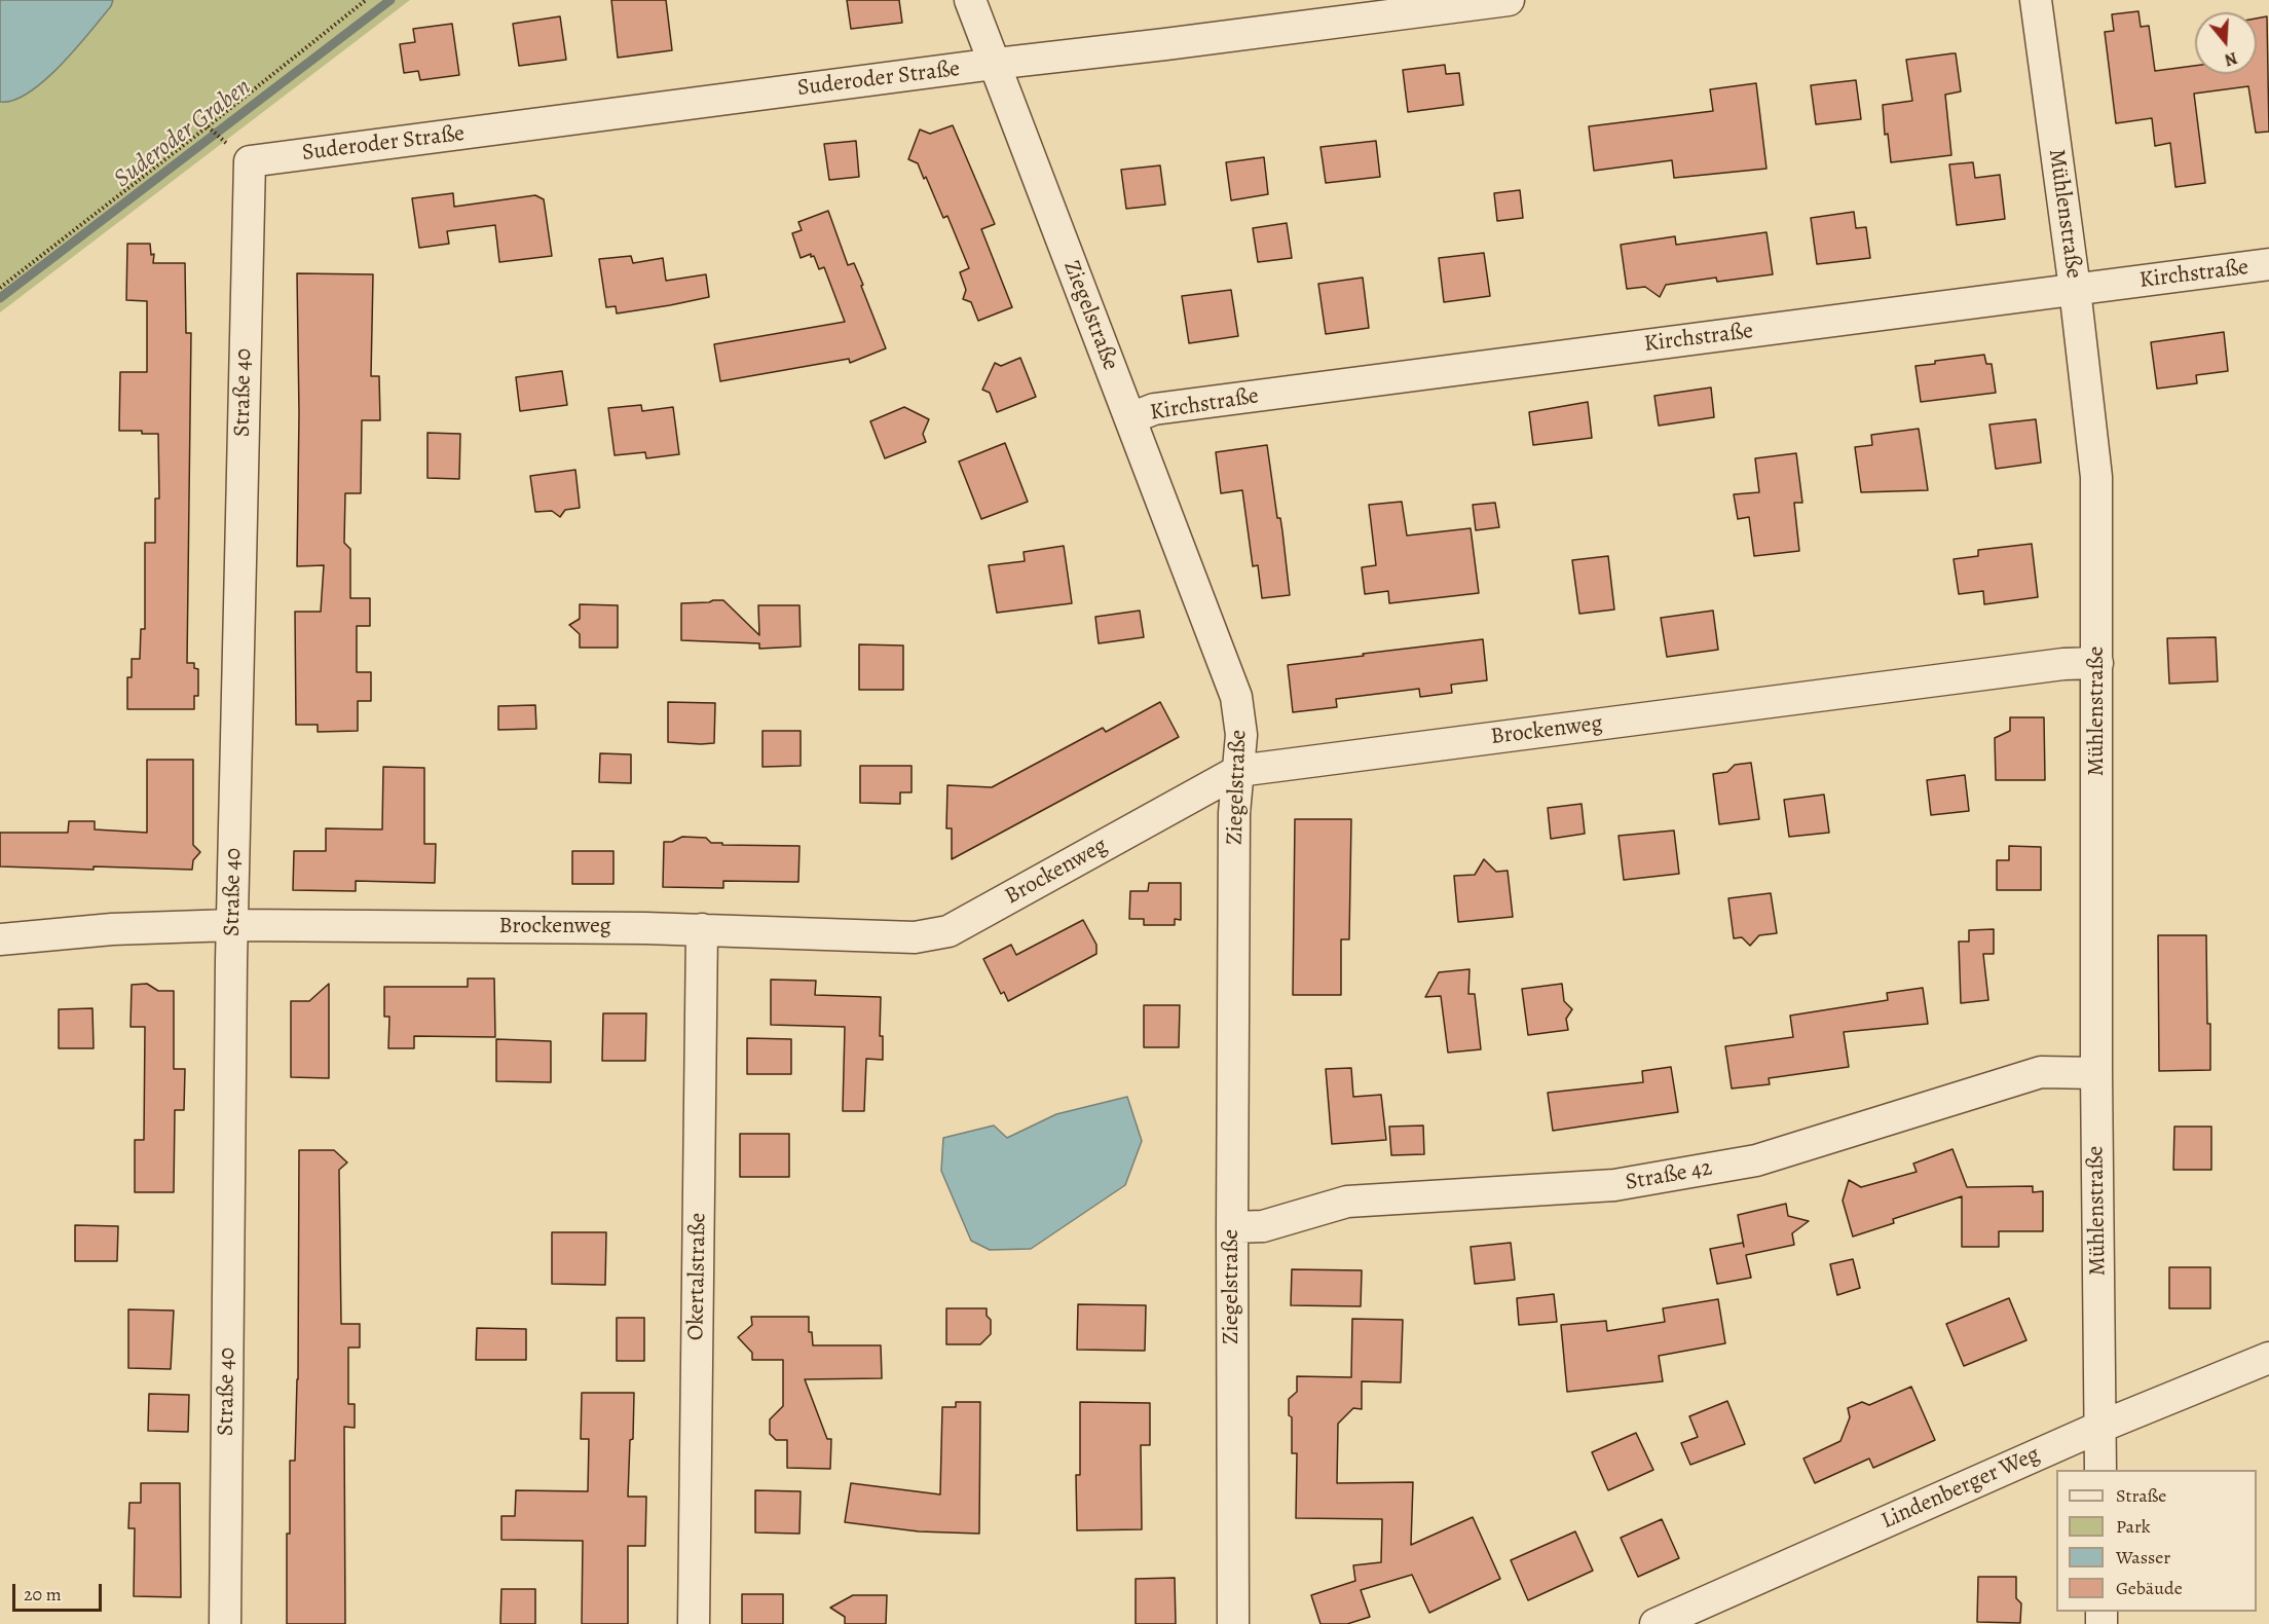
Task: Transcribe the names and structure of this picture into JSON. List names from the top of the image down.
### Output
{
  "streets": {
    "street": [
      "Suderoder Straße",
      "Mühlenstraße",
      "Kirchstraße",
      "Ziegelstraße",
      "Straße 40",
      "Brockenweg",
      "Straße 42",
      "Okertalstraße",
      "Lindenberger Weg"
    ]
  },
  "crossings": [
    ["Suderoder Straße", "Ziegelstraße"],
    ["Suderoder Straße", "Straße 40"],
    ["Mühlenstraße", "Kirchstraße"],
    ["Mühlenstraße", "Brockenweg"],
    ["Mühlenstraße", "Straße 42"],
    ["Mühlenstraße", "Lindenberger Weg"],
    ["Kirchstraße", "Ziegelstraße"],
    ["Ziegelstraße", "Brockenweg"],
    ["Ziegelstraße", "Straße 42"],
    ["Straße 40", "Brockenweg"],
    ["Brockenweg", "Okertalstraße"]
  ],
  "water": ["Suderoder Graben"],
  "legend": [
    "Straße",
    "Park",
    "Wasser",
    "Gebäude"
  ],
  "scale_bar": "20 m",
  "north": "bottom"
}
